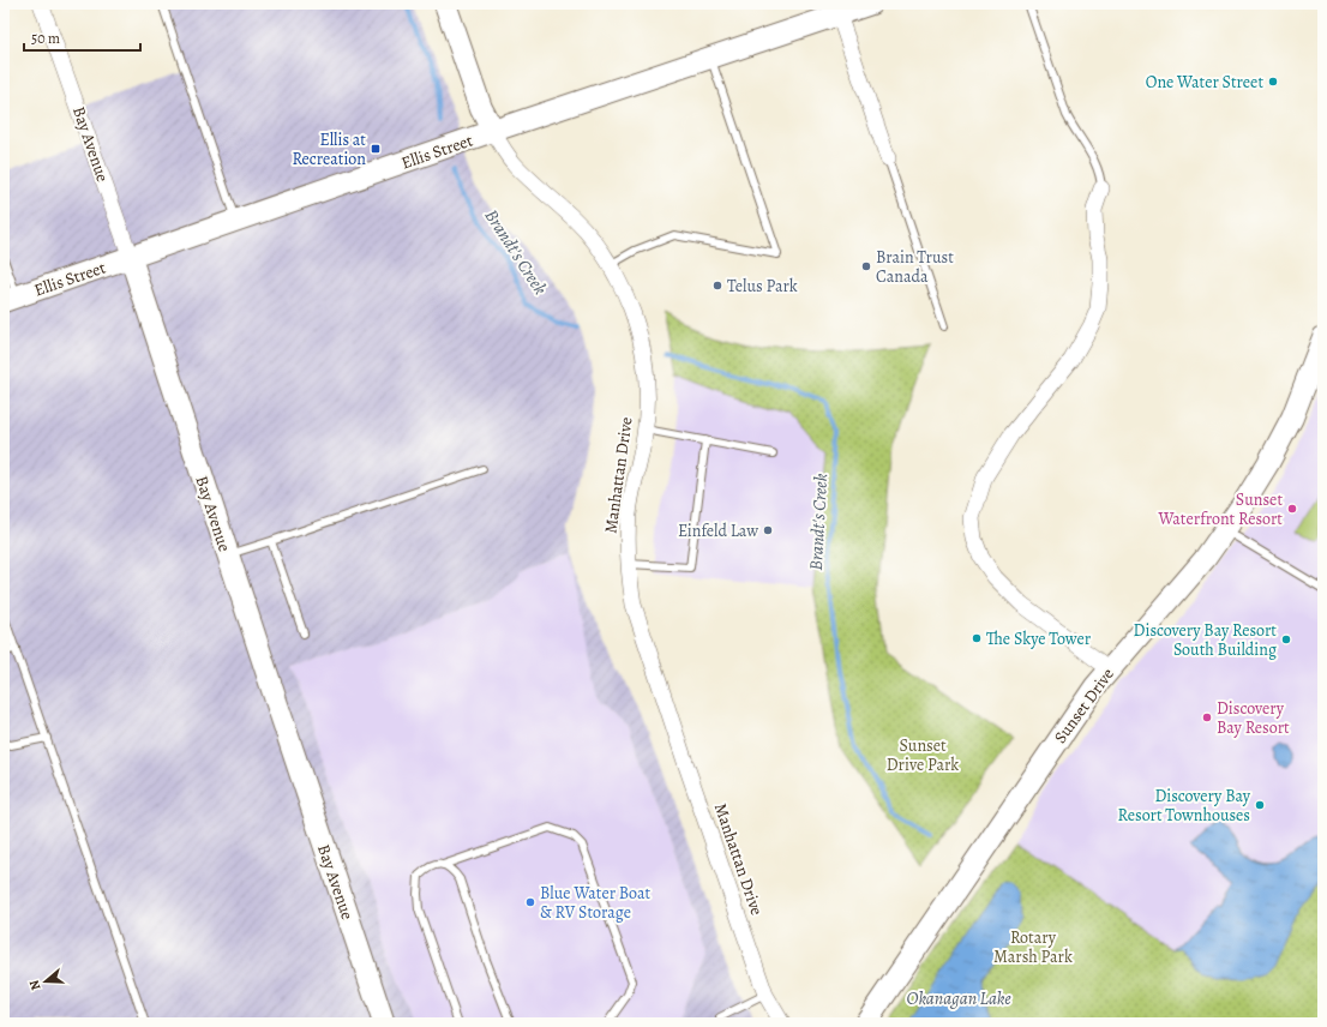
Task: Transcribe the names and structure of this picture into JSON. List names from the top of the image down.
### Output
{
  "streets": {
    "street": [
      "Bay Avenue",
      "Ellis Street",
      "Manhattan Drive",
      "Sunset Drive"
    ]
  },
  "crossings": [
    ["Bay Avenue", "Ellis Street"],
    ["Ellis Street", "Manhattan Drive"]
  ],
  "water": ["Brandt's Creek", "Okanagan Lake"],
  "parks": ["Sunset Drive Park", "Rotary Marsh Park"],
  "places": {
    "other": [
      "One Water Street",
      "Brain Trust Canada",
      "Telus Park",
      "Sunset Waterfront Resort",
      "Einfeld Law",
      "The Skye Tower",
      "Discovery Bay Resort South Building",
      "Discovery Bay Resort",
      "Discovery Bay Resort Townhouses",
      "Blue Water Boat & RV Storage"
    ],
    "transit": ["Ellis at Recreation"]
  },
  "scale_bar": "50 m",
  "north": "left"
}
